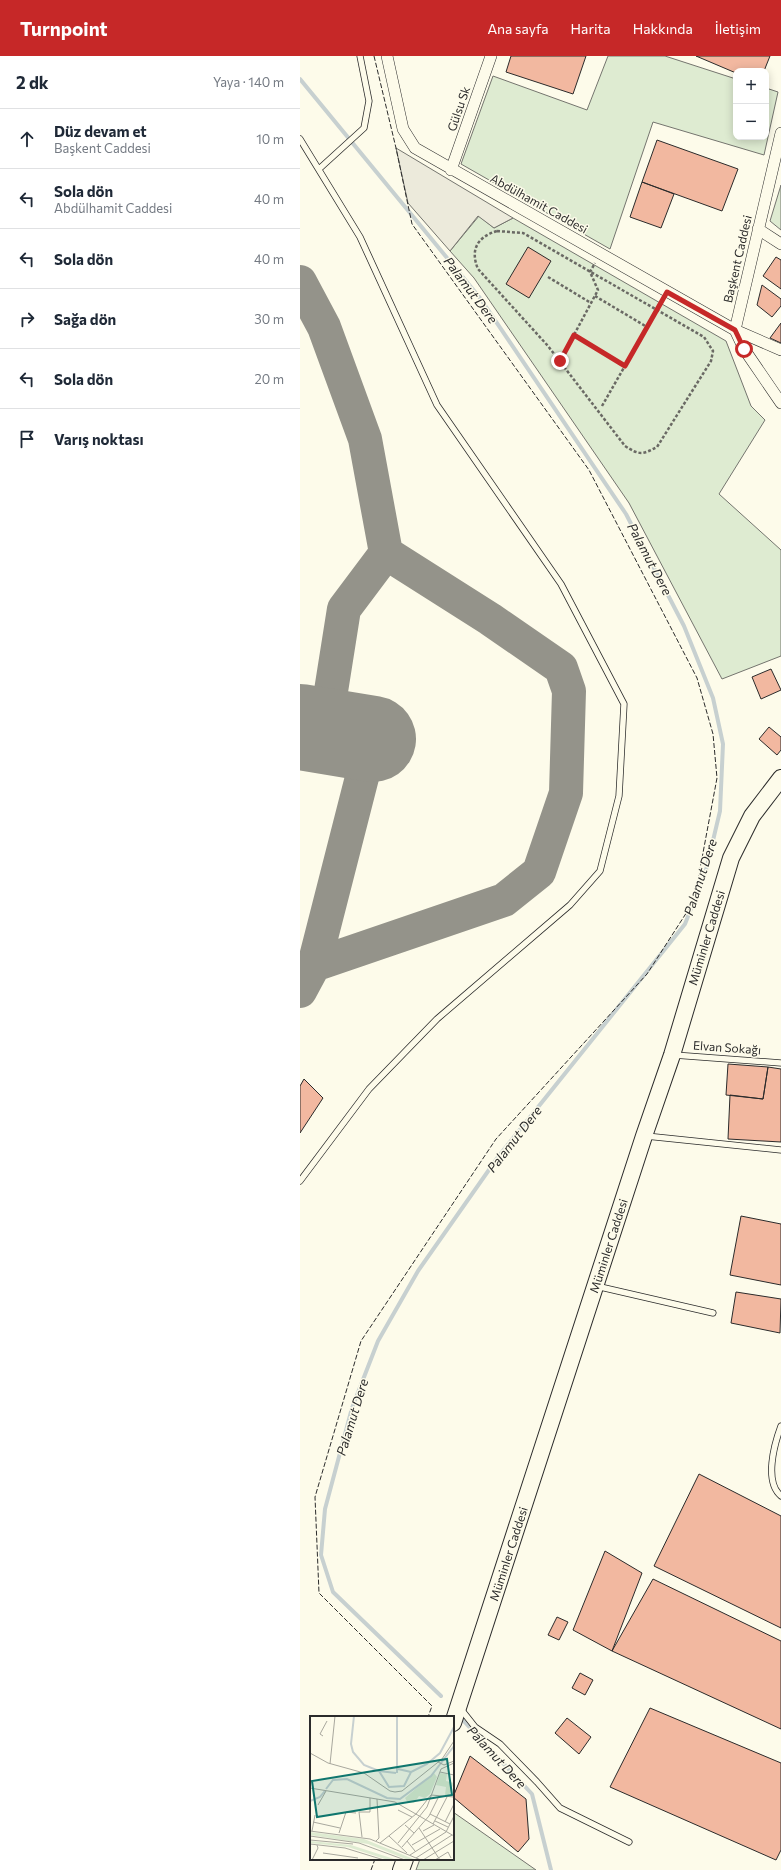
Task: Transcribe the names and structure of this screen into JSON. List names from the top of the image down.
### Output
{
  "streets": {
    "street": [
      "Gülsu Sk",
      "Abdülhamit Caddesi",
      "Başkent Caddesi",
      "Müminler Caddesi"
    ],
    "lane": ["Elvan Sokağı"]
  },
  "crossings": [
    ["Gülsu Sk", "Abdülhamit Caddesi"],
    ["Abdülhamit Caddesi", "Başkent Caddesi"],
    ["Müminler Caddesi", "Elvan Sokağı"]
  ],
  "water": ["Palamut Dere"],
  "page": {
    "header": "Turnpoint",
    "nav": [
      "Ana sayfa",
      "Harita",
      "Hakkında",
      "İletişim"
    ],
    "heading": ["2 dk", "Yaya · 140 m"],
    "map_buttons": ["+", "−"],
    "list": [
      ["Düz devam et", "Başkent Caddesi", "10 m"],
      ["Sola dön", "Abdülhamit Caddesi", "40 m"],
      ["Sola dön", "40 m"],
      ["Sağa dön", "30 m"],
      ["Sola dön", "20 m"],
      "Varış noktası"
    ]
  }
}
